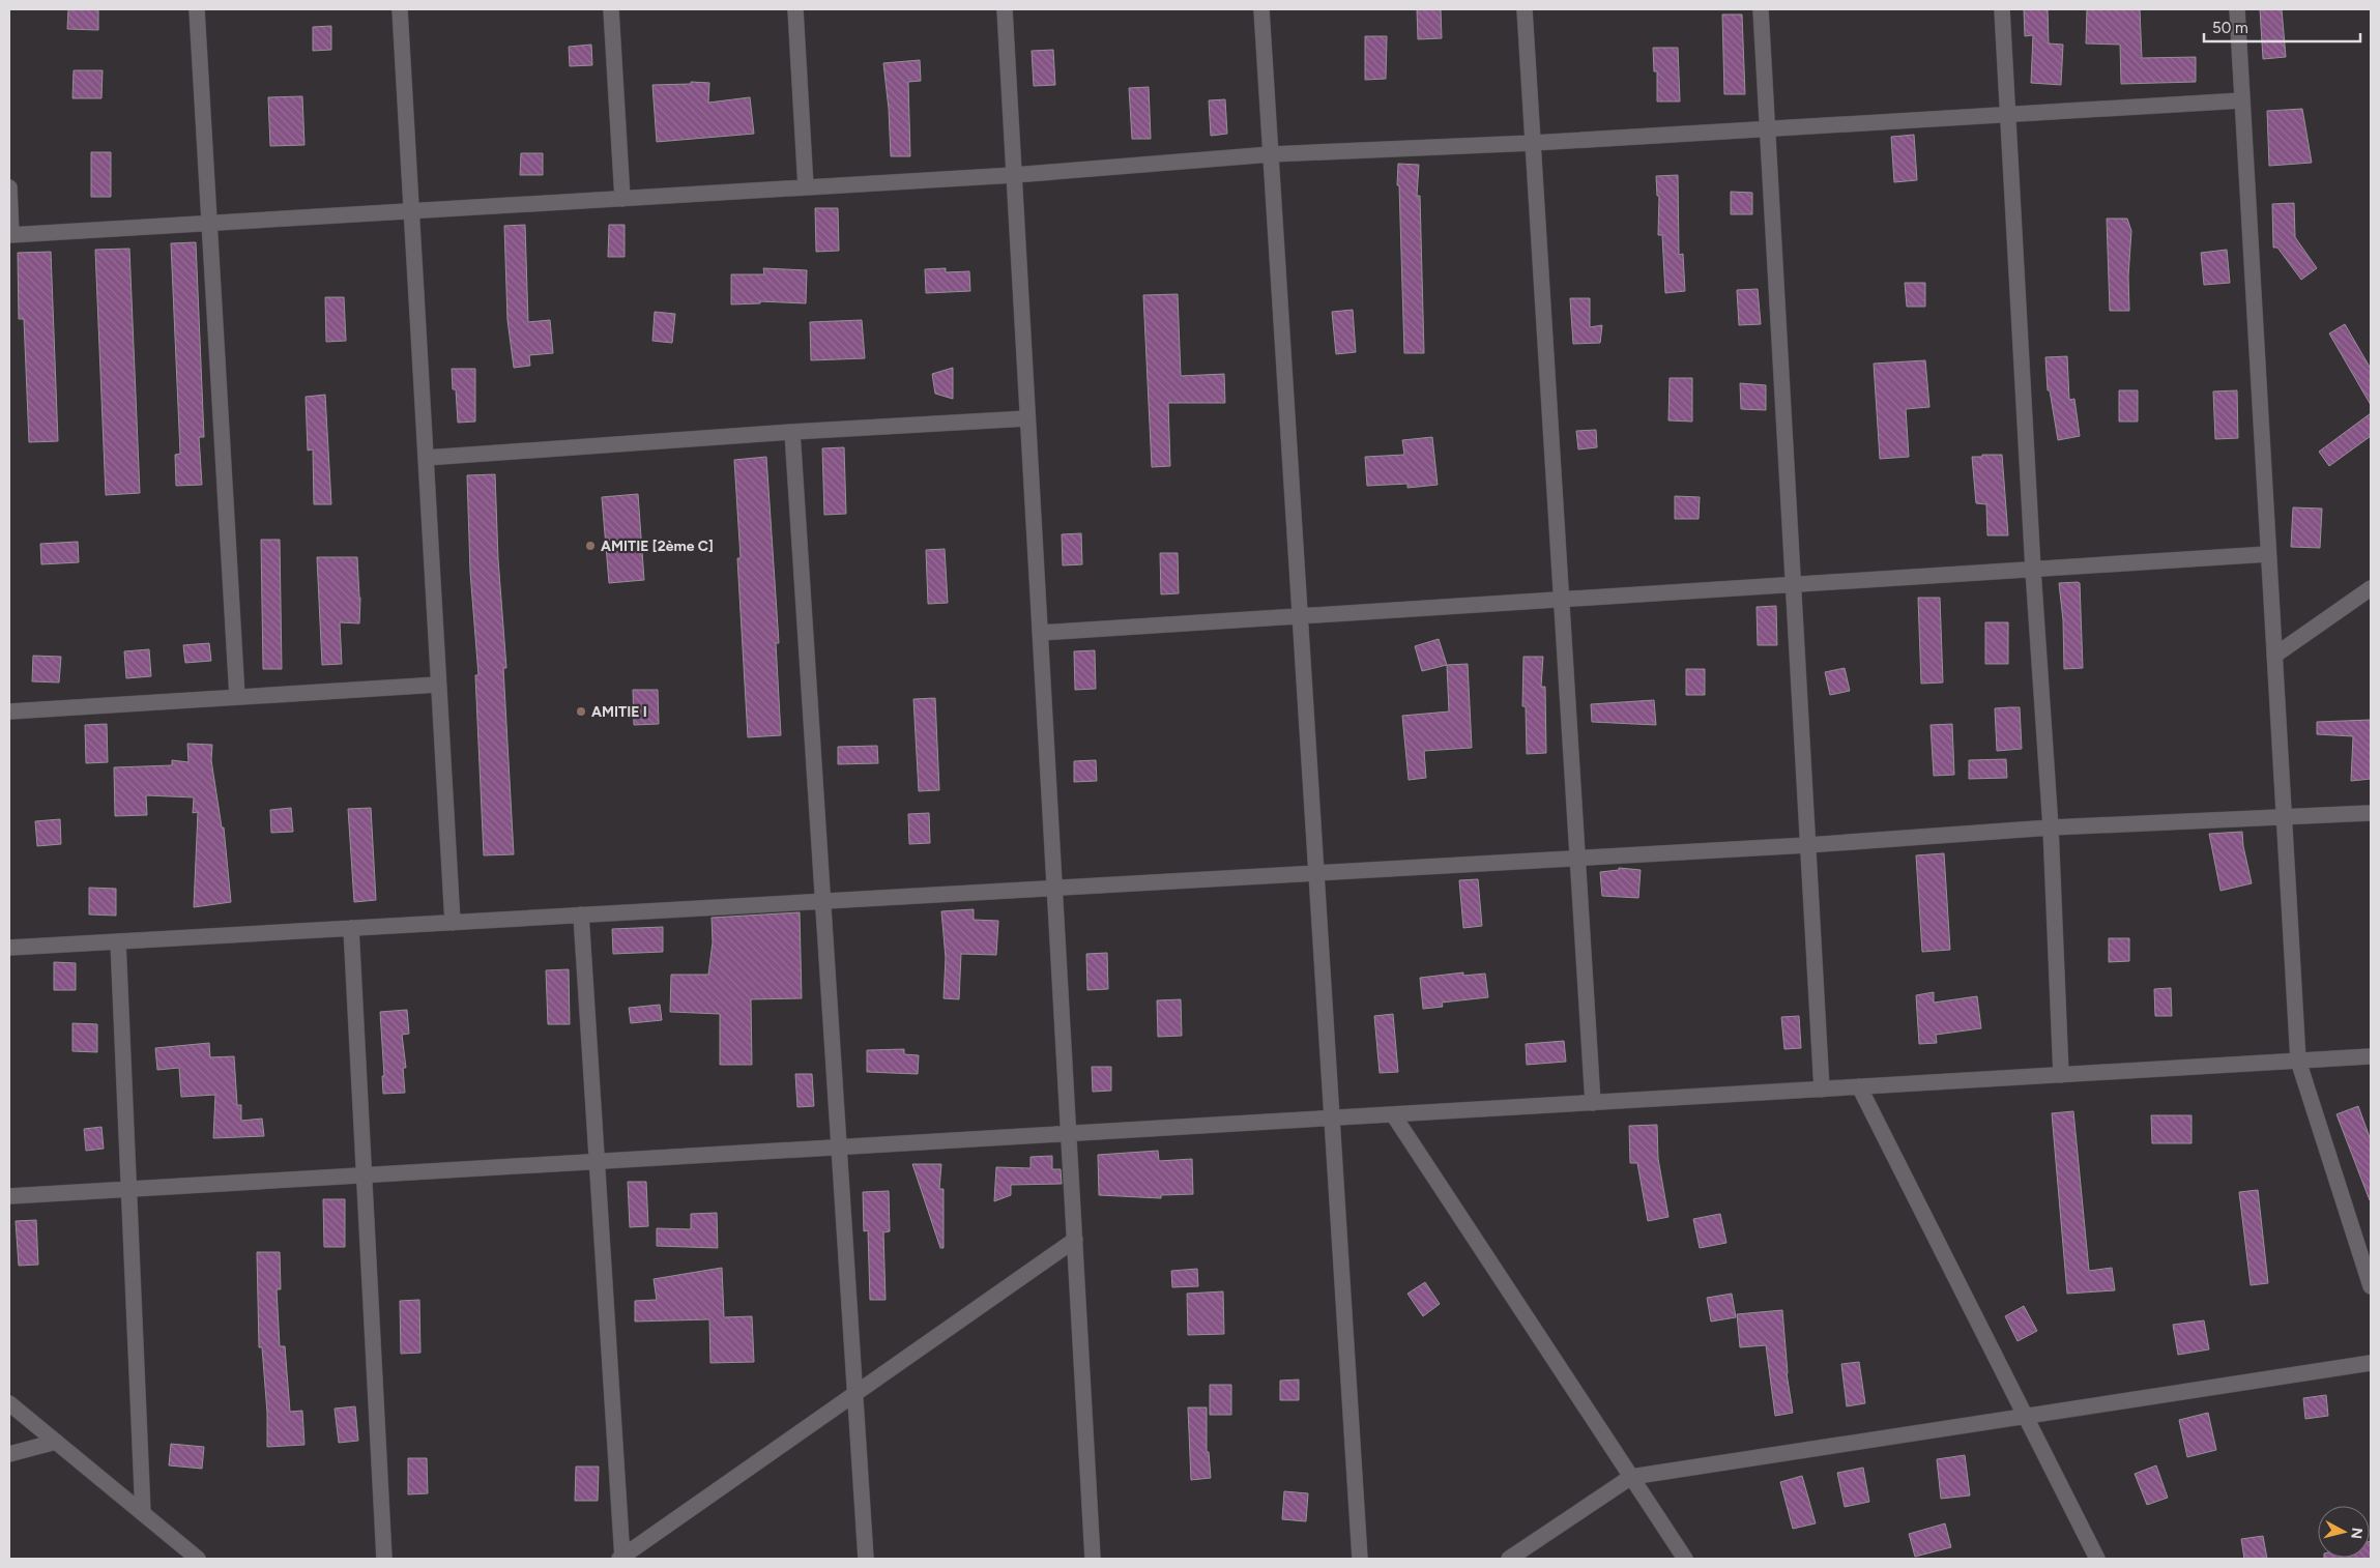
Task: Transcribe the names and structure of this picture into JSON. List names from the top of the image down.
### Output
{
  "places": ["AMITIE [2ème C]", "AMITIE I"],
  "scale_bar": "50 m",
  "north": "right"
}
